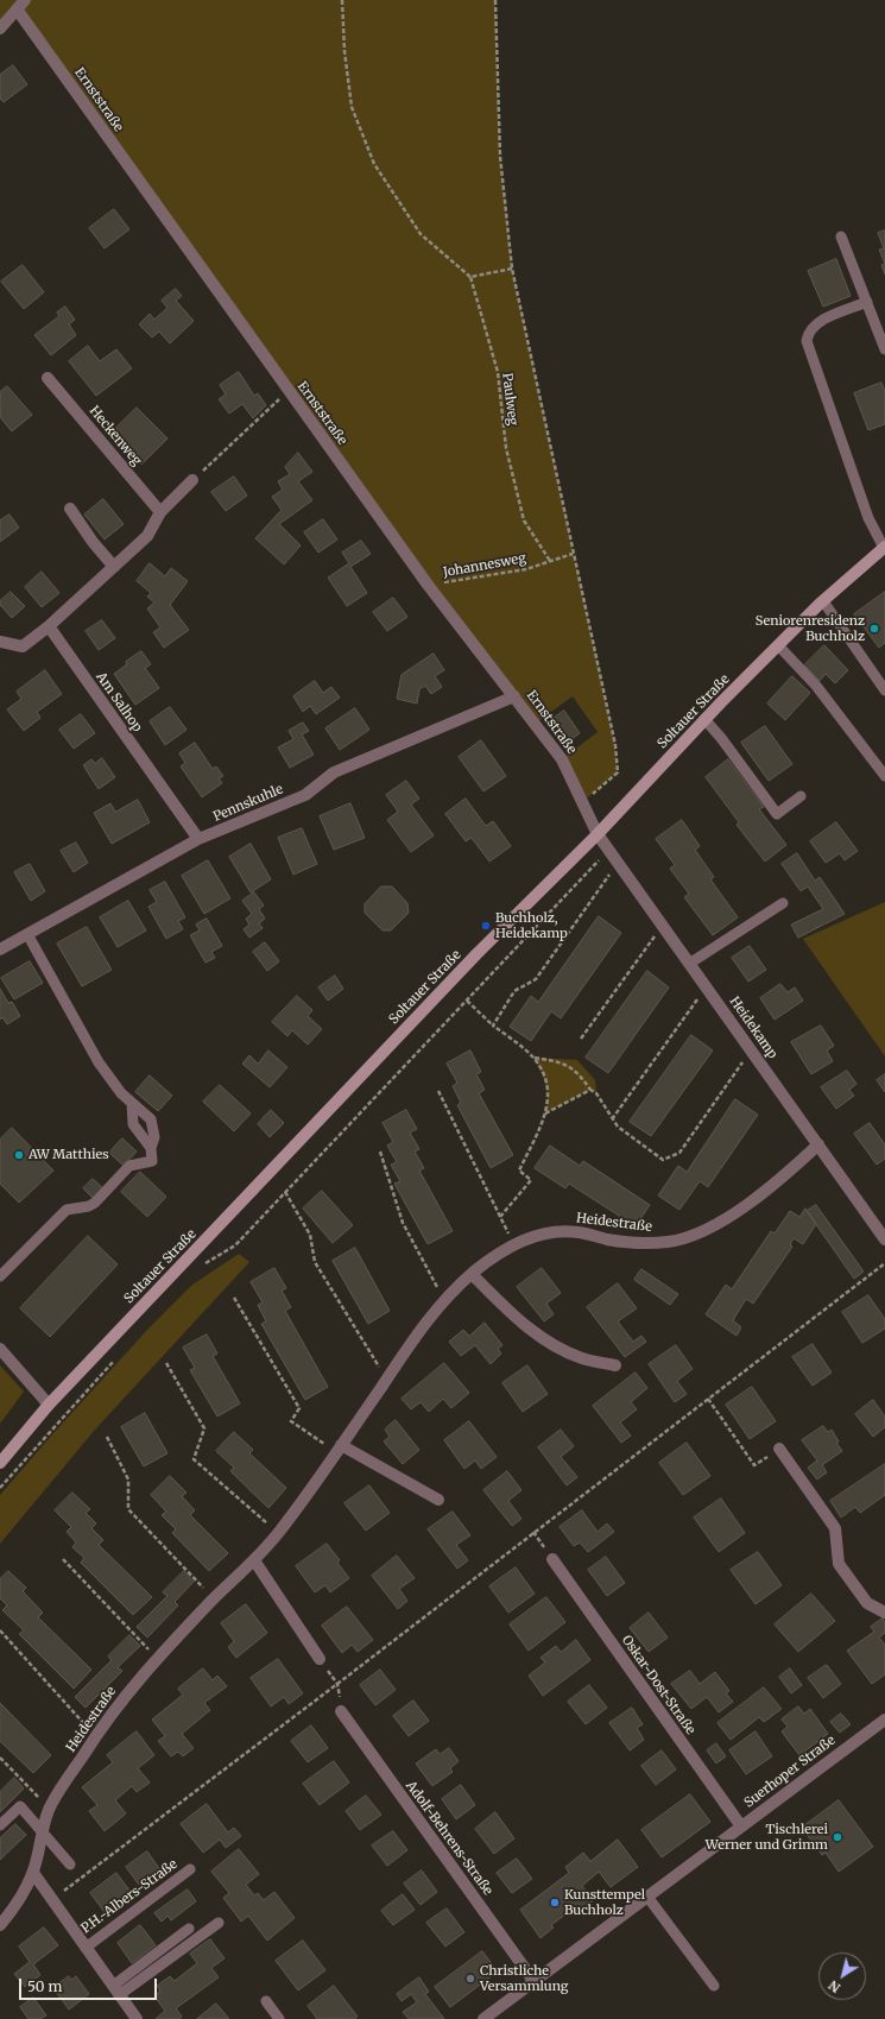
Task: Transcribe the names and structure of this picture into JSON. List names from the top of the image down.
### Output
{
  "streets": {
    "main road": ["Soltauer Straße"],
    "street": [
      "Ernststraße",
      "Heckenweg",
      "Am Salhop",
      "Pennskuhle",
      "Heidekamp",
      "Heidestraße",
      "Oskar-Dost-Straße",
      "Suerhoper Straße",
      "Adolf-Behrens-Straße",
      "P.H.-Albers-Straße"
    ],
    "path": ["Paulweg", "Johannesweg"]
  },
  "crossings": [
    ["Ernststraße", "Johannesweg"],
    ["Ernststraße", "Soltauer Straße"],
    ["Ernststraße", "Pennskuhle"],
    ["Ernststraße", "Heidekamp"],
    ["Paulweg", "Johannesweg"],
    ["Am Salhop", "Pennskuhle"],
    ["Soltauer Straße", "Heidekamp"],
    ["Heidekamp", "Heidestraße"],
    ["Heidestraße", "P.H.-Albers-Straße"],
    ["Oskar-Dost-Straße", "Suerhoper Straße"],
    ["Suerhoper Straße", "Adolf-Behrens-Straße"]
  ],
  "places": [
    "Seniorenresidenz Buchholz",
    "Buchholz, Heidekamp",
    "AW Matthies",
    "Tischlerei Werner und Grimm",
    "Kunsttempel Buchholz",
    "Christliche Versammlung"
  ],
  "scale_bar": "50 m",
  "north": "bottom left"
}
